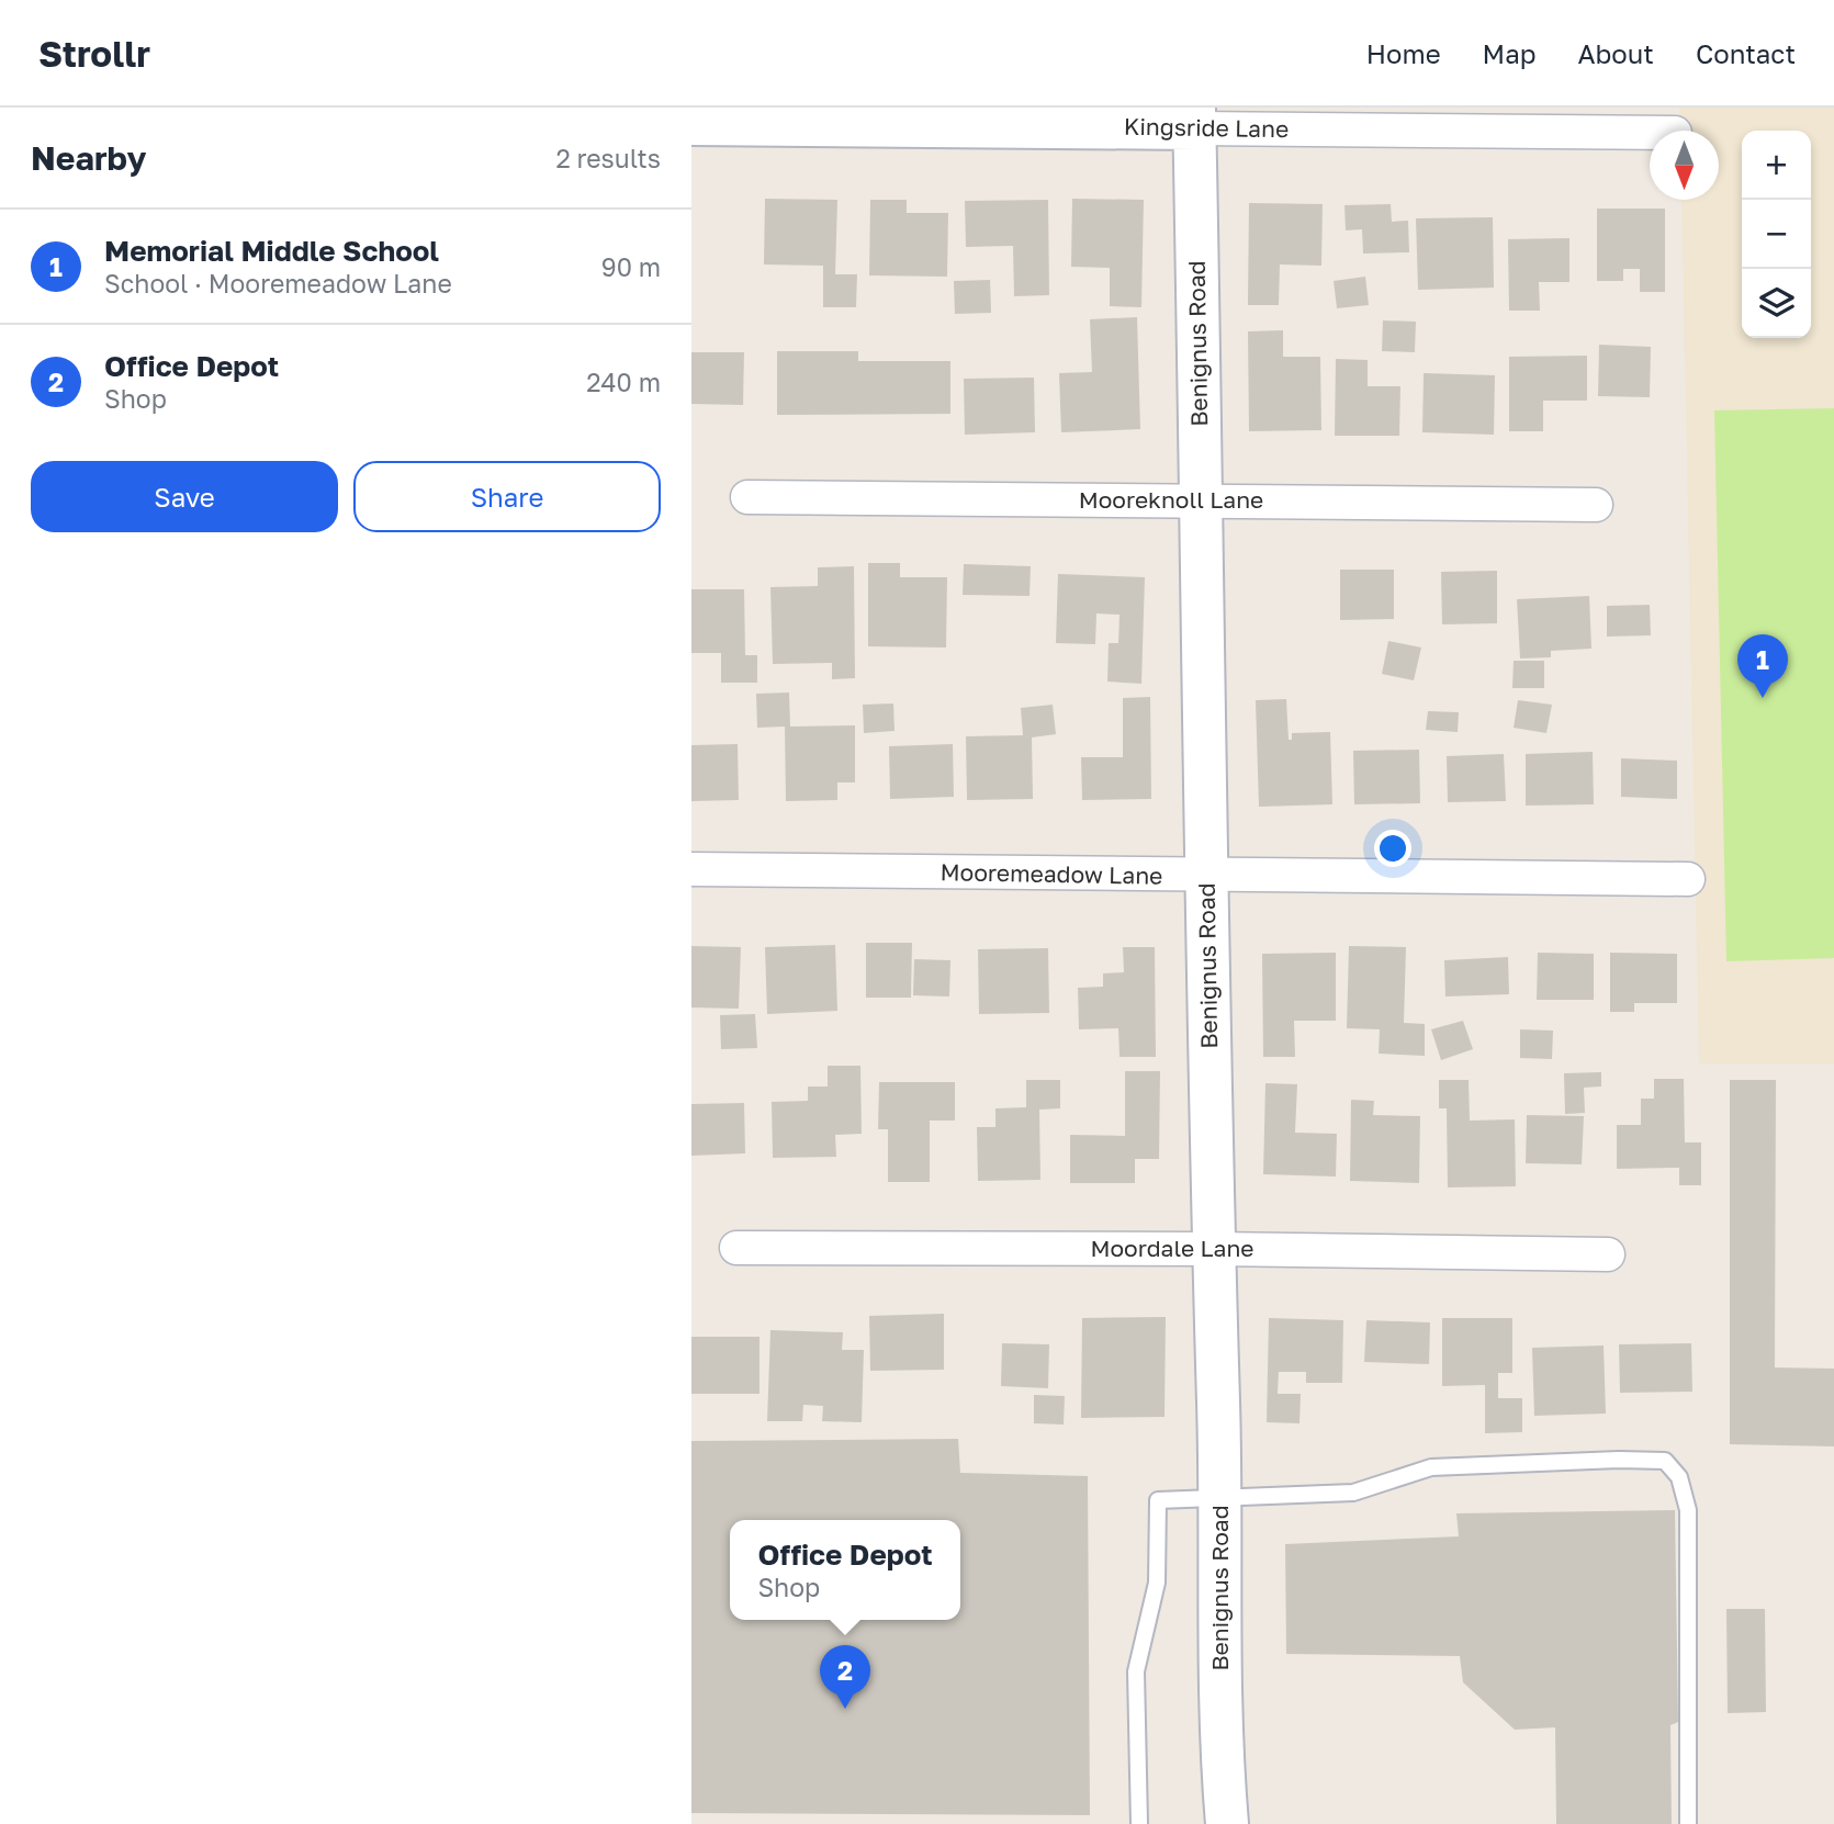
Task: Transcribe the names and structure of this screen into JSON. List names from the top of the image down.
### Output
{
  "streets": {
    "street": [
      "Kingsride Lane",
      "Benignus Road",
      "Mooreknoll Lane",
      "Mooremeadow Lane",
      "Moordale Lane"
    ]
  },
  "crossings": [
    ["Kingsride Lane", "Benignus Road"],
    ["Benignus Road", "Mooreknoll Lane"],
    ["Benignus Road", "Mooremeadow Lane"],
    ["Benignus Road", "Moordale Lane"]
  ],
  "north": "bottom",
  "page": {
    "header": "Strollr",
    "nav": [
      "Home",
      "Map",
      "About",
      "Contact"
    ],
    "heading": ["Nearby", "2 results"],
    "map_buttons": ["+", "−"],
    "list": [
      {
        "mark": "1",
        "name": "Memorial Middle School",
        "note": "School · Mooremeadow Lane",
        "value": "90 m"
      },
      {
        "mark": "2",
        "name": "Office Depot",
        "note": "Shop",
        "value": "240 m"
      }
    ],
    "buttons": ["Save", "Share"],
    "pins": ["1", "2"],
    "popup": ["Office Depot", "Shop"]
  }
}
